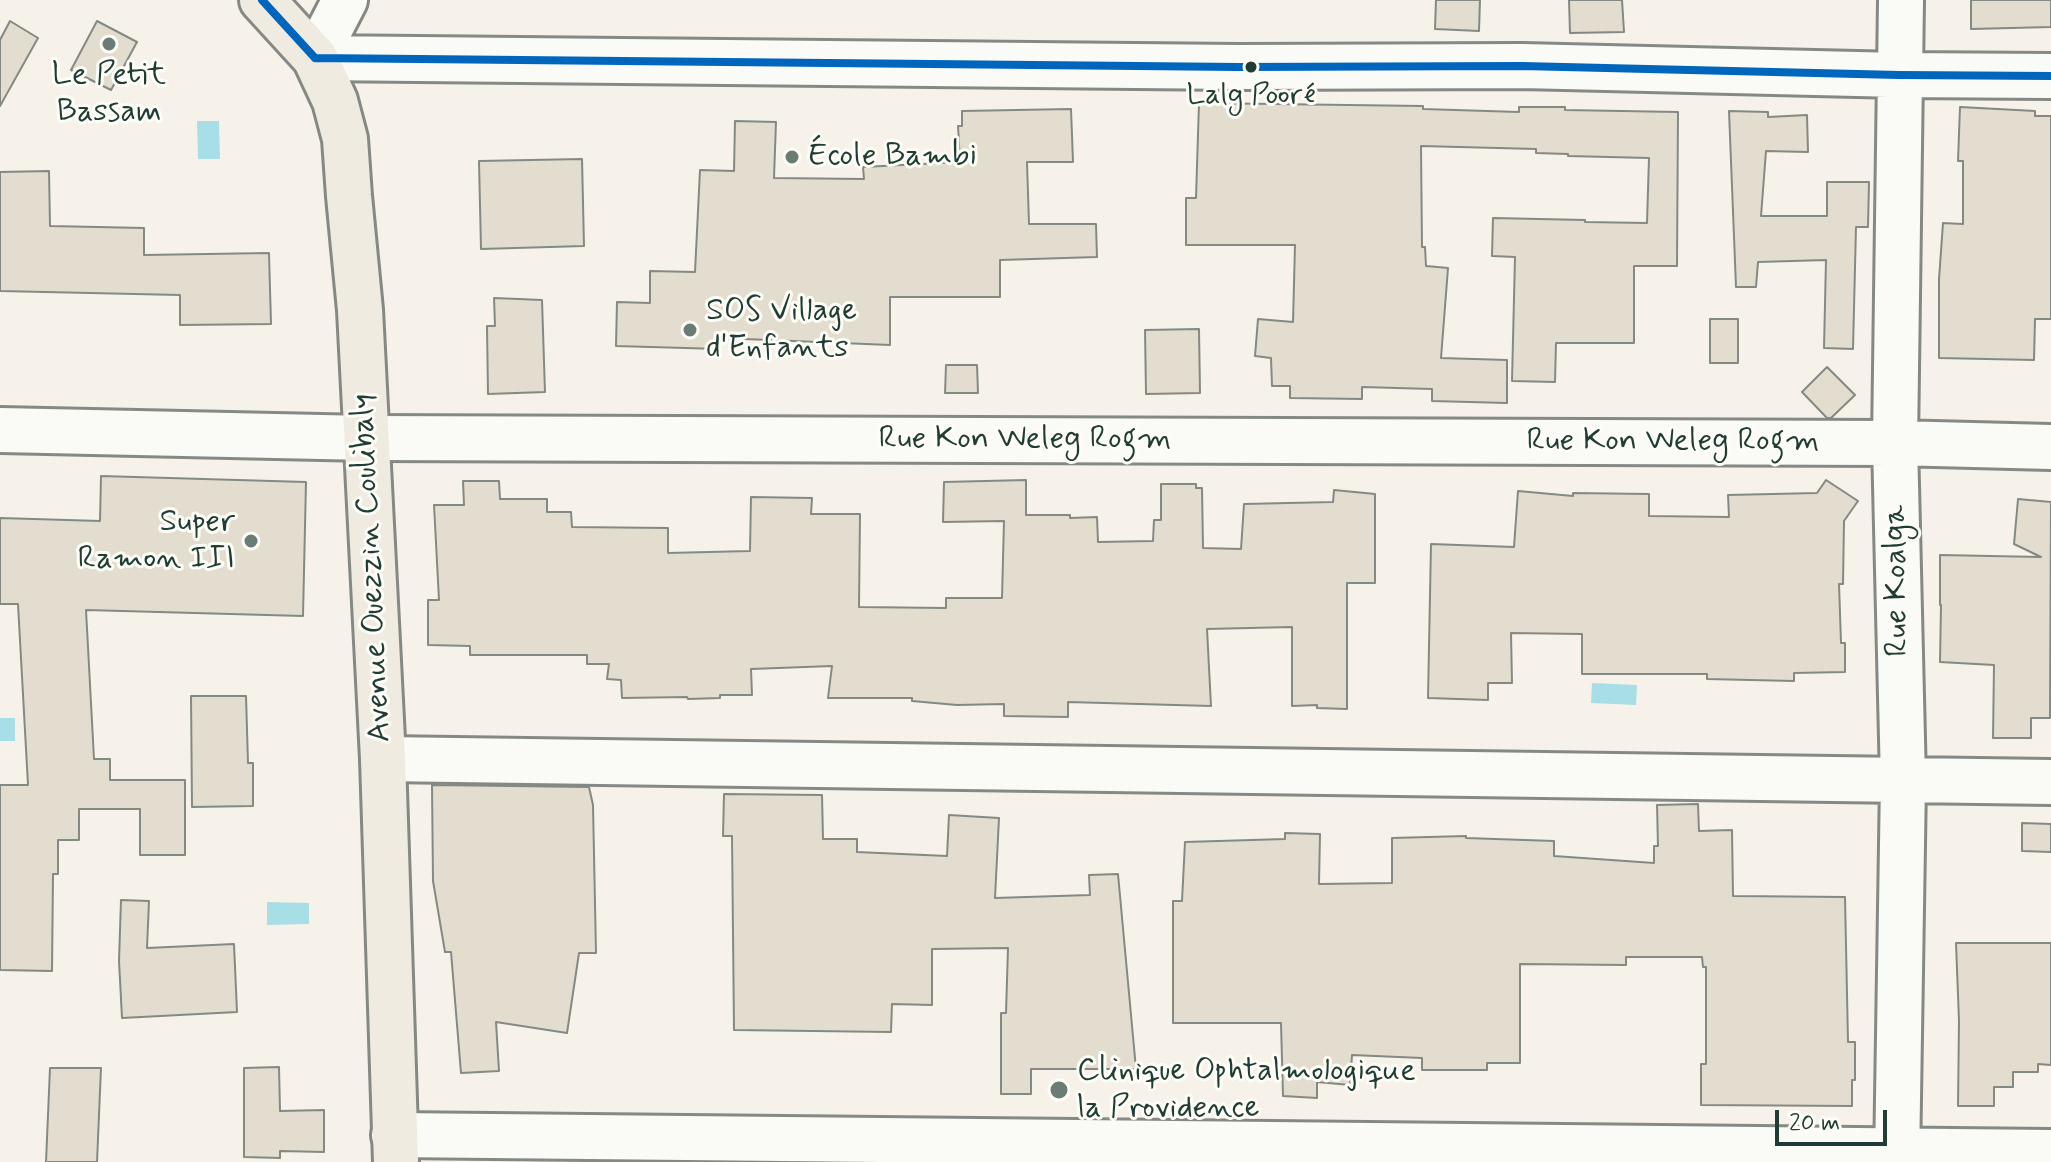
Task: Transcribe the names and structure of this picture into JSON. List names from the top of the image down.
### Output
{
  "streets": {
    "main road": ["Avenue Ouezzin Coulibaly"],
    "street": ["Rue Kon Weleg Rogm", "Rue Koalga"]
  },
  "crossings": [
    ["Rue Kon Weleg Rogm", "Avenue Ouezzin Coulibaly"],
    ["Rue Kon Weleg Rogm", "Rue Koalga"]
  ],
  "places": [
    "Le Petit Bassam",
    "Lalg Pooré",
    "École Bambi",
    "SOS Village d'Enfants",
    "Super Ramon III",
    "Clinique Ophtalmologique la Providence"
  ],
  "scale_bar": "20 m"
}
